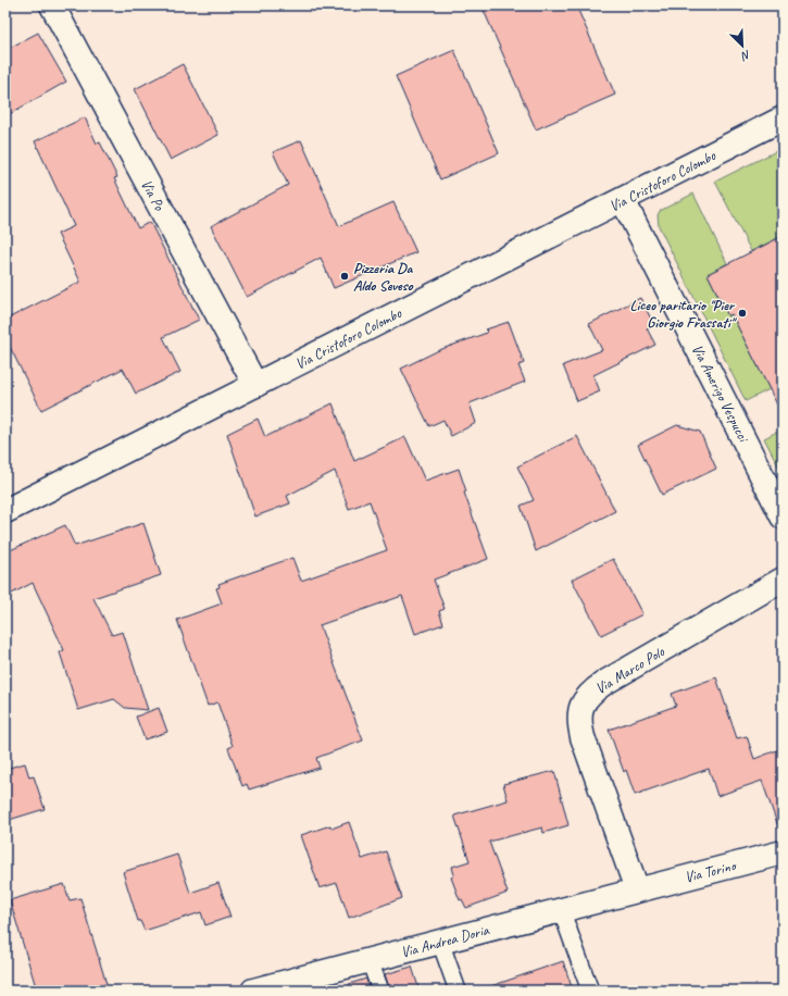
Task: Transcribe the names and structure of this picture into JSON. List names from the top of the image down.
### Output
{
  "streets": {
    "street": [
      "Via Cristoforo Colombo",
      "Via Po",
      "Via Amerigo Vespucci",
      "Via Marco Polo",
      "Via Torino",
      "Via Andrea Doria"
    ]
  },
  "crossings": [
    ["Via Cristoforo Colombo", "Via Po"],
    ["Via Cristoforo Colombo", "Via Amerigo Vespucci"],
    ["Via Marco Polo", "Via Torino"],
    ["Via Marco Polo", "Via Andrea Doria"],
    ["Via Torino", "Via Andrea Doria"]
  ],
  "places": ["Pizzeria Da Aldo Seveso", "Liceo paritario \"Pier Giorgio Frassati\""],
  "north": "bottom right"
}
